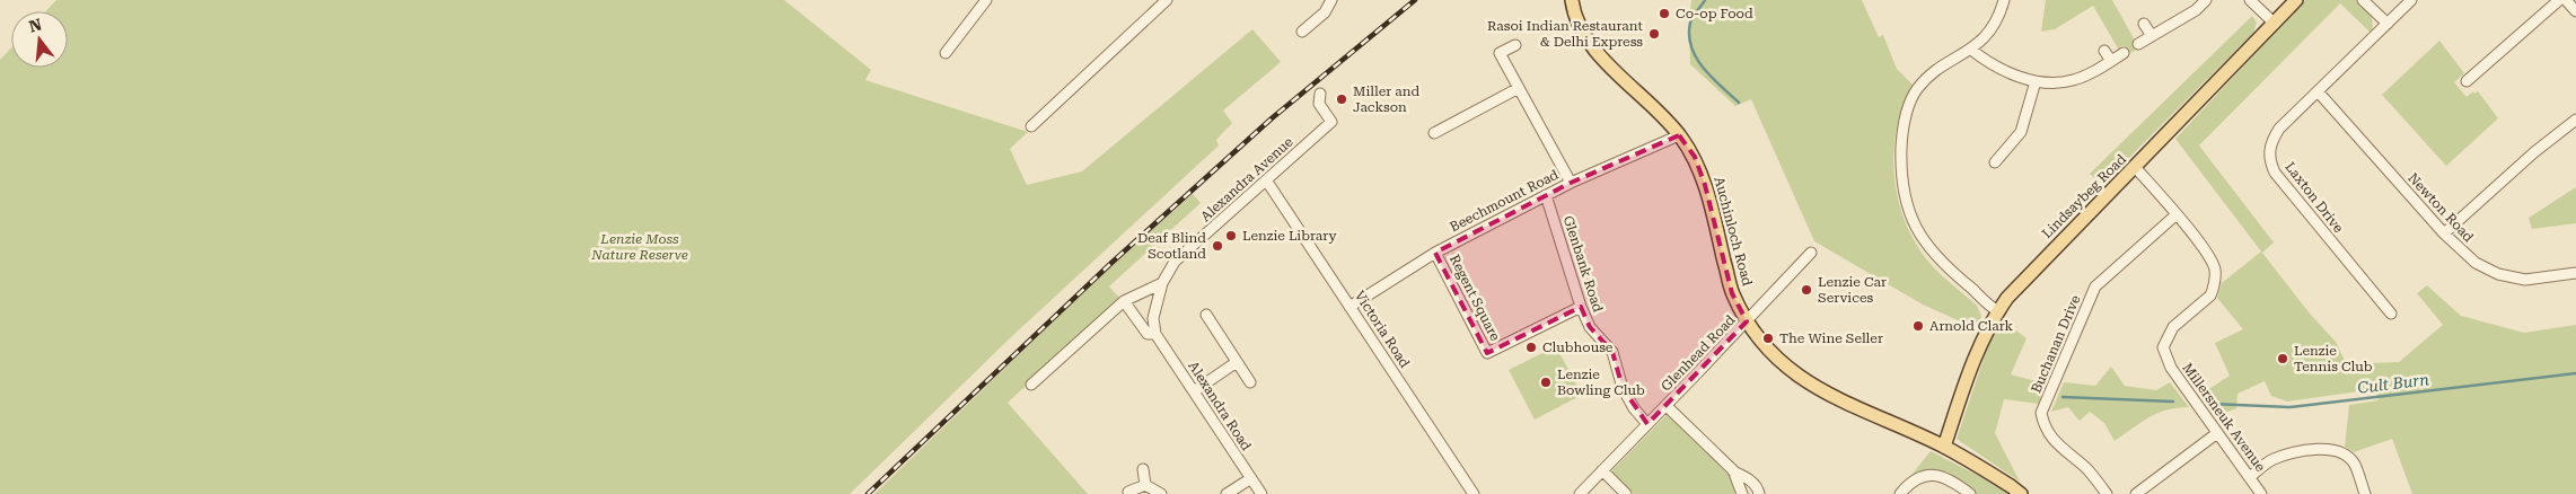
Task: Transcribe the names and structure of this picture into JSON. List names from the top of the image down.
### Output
{
  "streets": {
    "main road": ["Lindsaybeg Road", "Auchinloch Road"],
    "street": [
      "Alexandra Avenue",
      "Laxton Drive",
      "Beechmount Road",
      "Newton Road",
      "Glenbank Road",
      "Regent Square",
      "Victoria Road",
      "Buchanan Drive",
      "Glenhead Road",
      "Alexandra Road",
      "Millersneuk Avenue"
    ]
  },
  "crossings": [
    ["Alexandra Avenue", "Victoria Road"],
    ["Alexandra Avenue", "Alexandra Road"],
    ["Lindsaybeg Road", "Auchinloch Road"],
    ["Lindsaybeg Road", "Millersneuk Avenue"],
    ["Laxton Drive", "Newton Road"],
    ["Beechmount Road", "Auchinloch Road"],
    ["Beechmount Road", "Glenbank Road"],
    ["Beechmount Road", "Regent Square"],
    ["Beechmount Road", "Victoria Road"],
    ["Auchinloch Road", "Glenhead Road"],
    ["Glenbank Road", "Regent Square"],
    ["Glenbank Road", "Glenhead Road"],
    ["Buchanan Drive", "Millersneuk Avenue"]
  ],
  "water": ["Cult Burn"],
  "parks": ["Lenzie Moss Nature Reserve"],
  "places": [
    "Co-op Food",
    "Rasoi Indian Restaurant & Delhi Express",
    "Miller and Jackson",
    "Lenzie Library",
    "Deaf Blind Scotland",
    "Lenzie Car Services",
    "Arnold Clark",
    "The Wine Seller",
    "Clubhouse",
    "Lenzie Tennis Club",
    "Lenzie Bowling Club"
  ],
  "north": "top"
}
